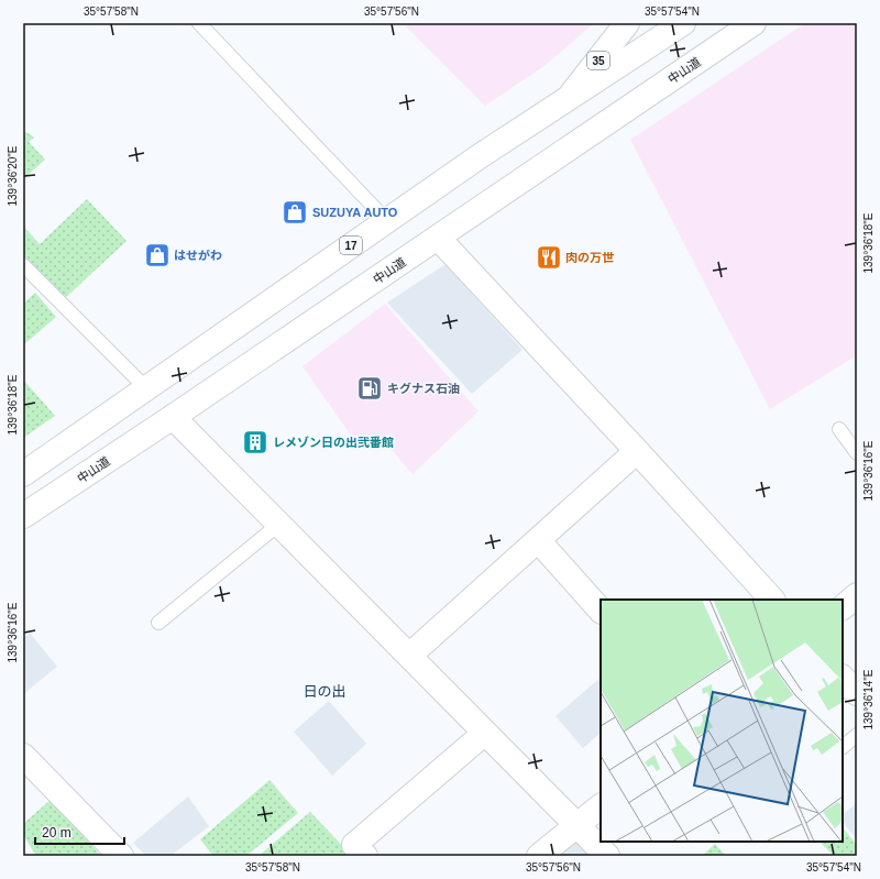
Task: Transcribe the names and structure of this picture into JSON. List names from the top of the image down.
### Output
{
  "streets": {
    "main road": ["35", "中山道", "17"]
  },
  "crossings": [
    ["35", "17"]
  ],
  "districts": ["日の出"],
  "places": {
    "shop": ["SUZUYA AUTO", "はせがわ"],
    "restaurant": ["肉の万世"],
    "fuel station": ["キグナス石油"],
    "building": ["レメゾン日の出弐番館"]
  },
  "scale_bar": "20 m",
  "coordinates": [
    "35°57'58\"N",
    "35°57'56\"N",
    "35°57'54\"N",
    "139°36'20\"E",
    "139°36'18\"E",
    "139°36'16\"E",
    "139°36'14\"E"
  ]
}
